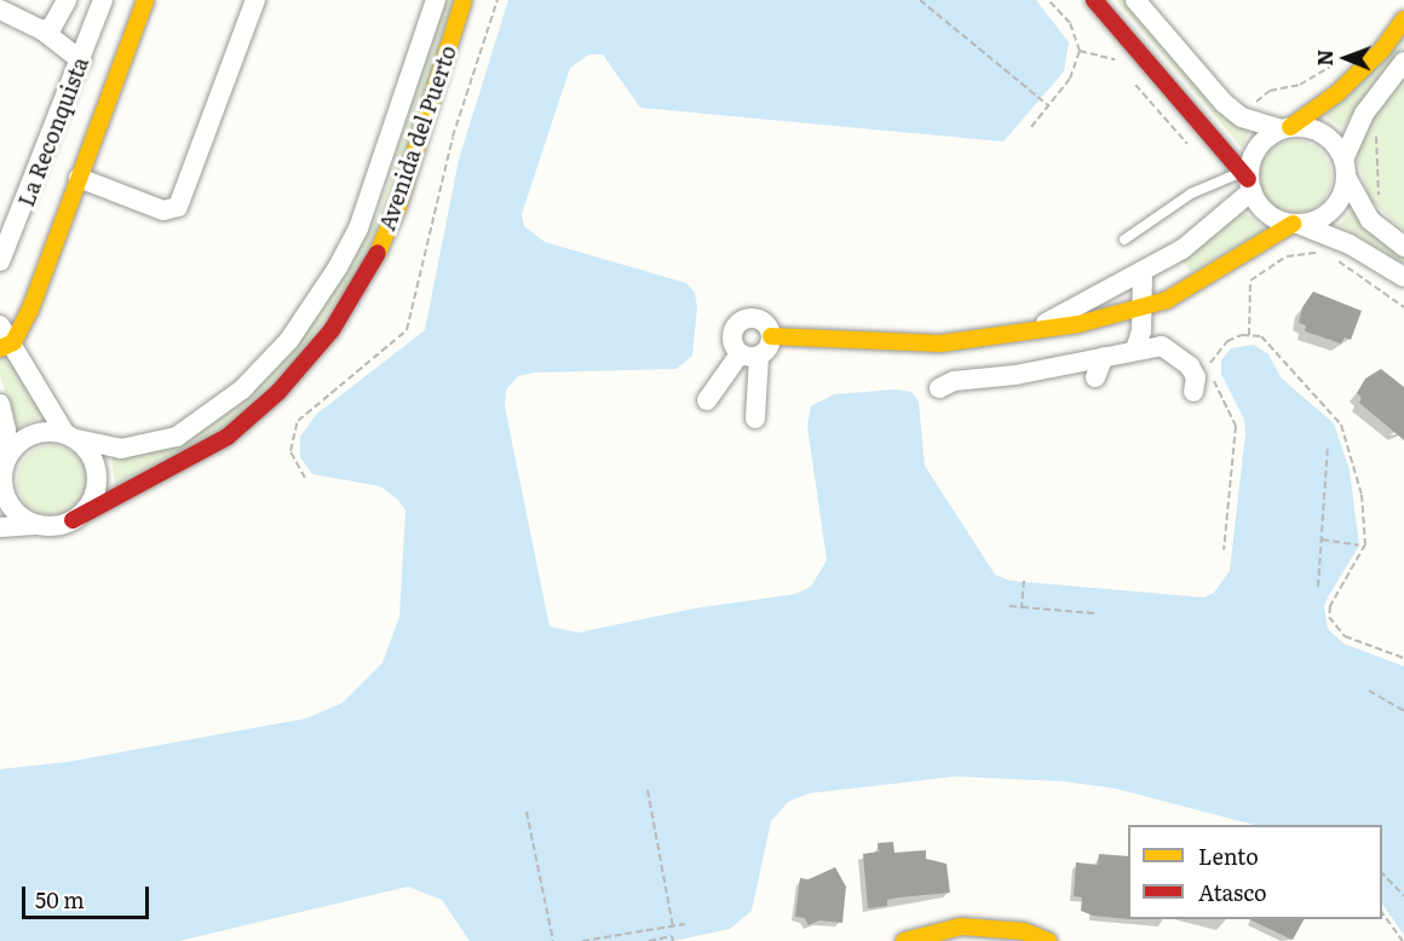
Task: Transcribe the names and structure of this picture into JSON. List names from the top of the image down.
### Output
{
  "streets": {
    "street": ["La Reconquista", "Avenida del Puerto"]
  },
  "legend": ["Lento", "Atasco"],
  "scale_bar": "50 m",
  "north": "left"
}
